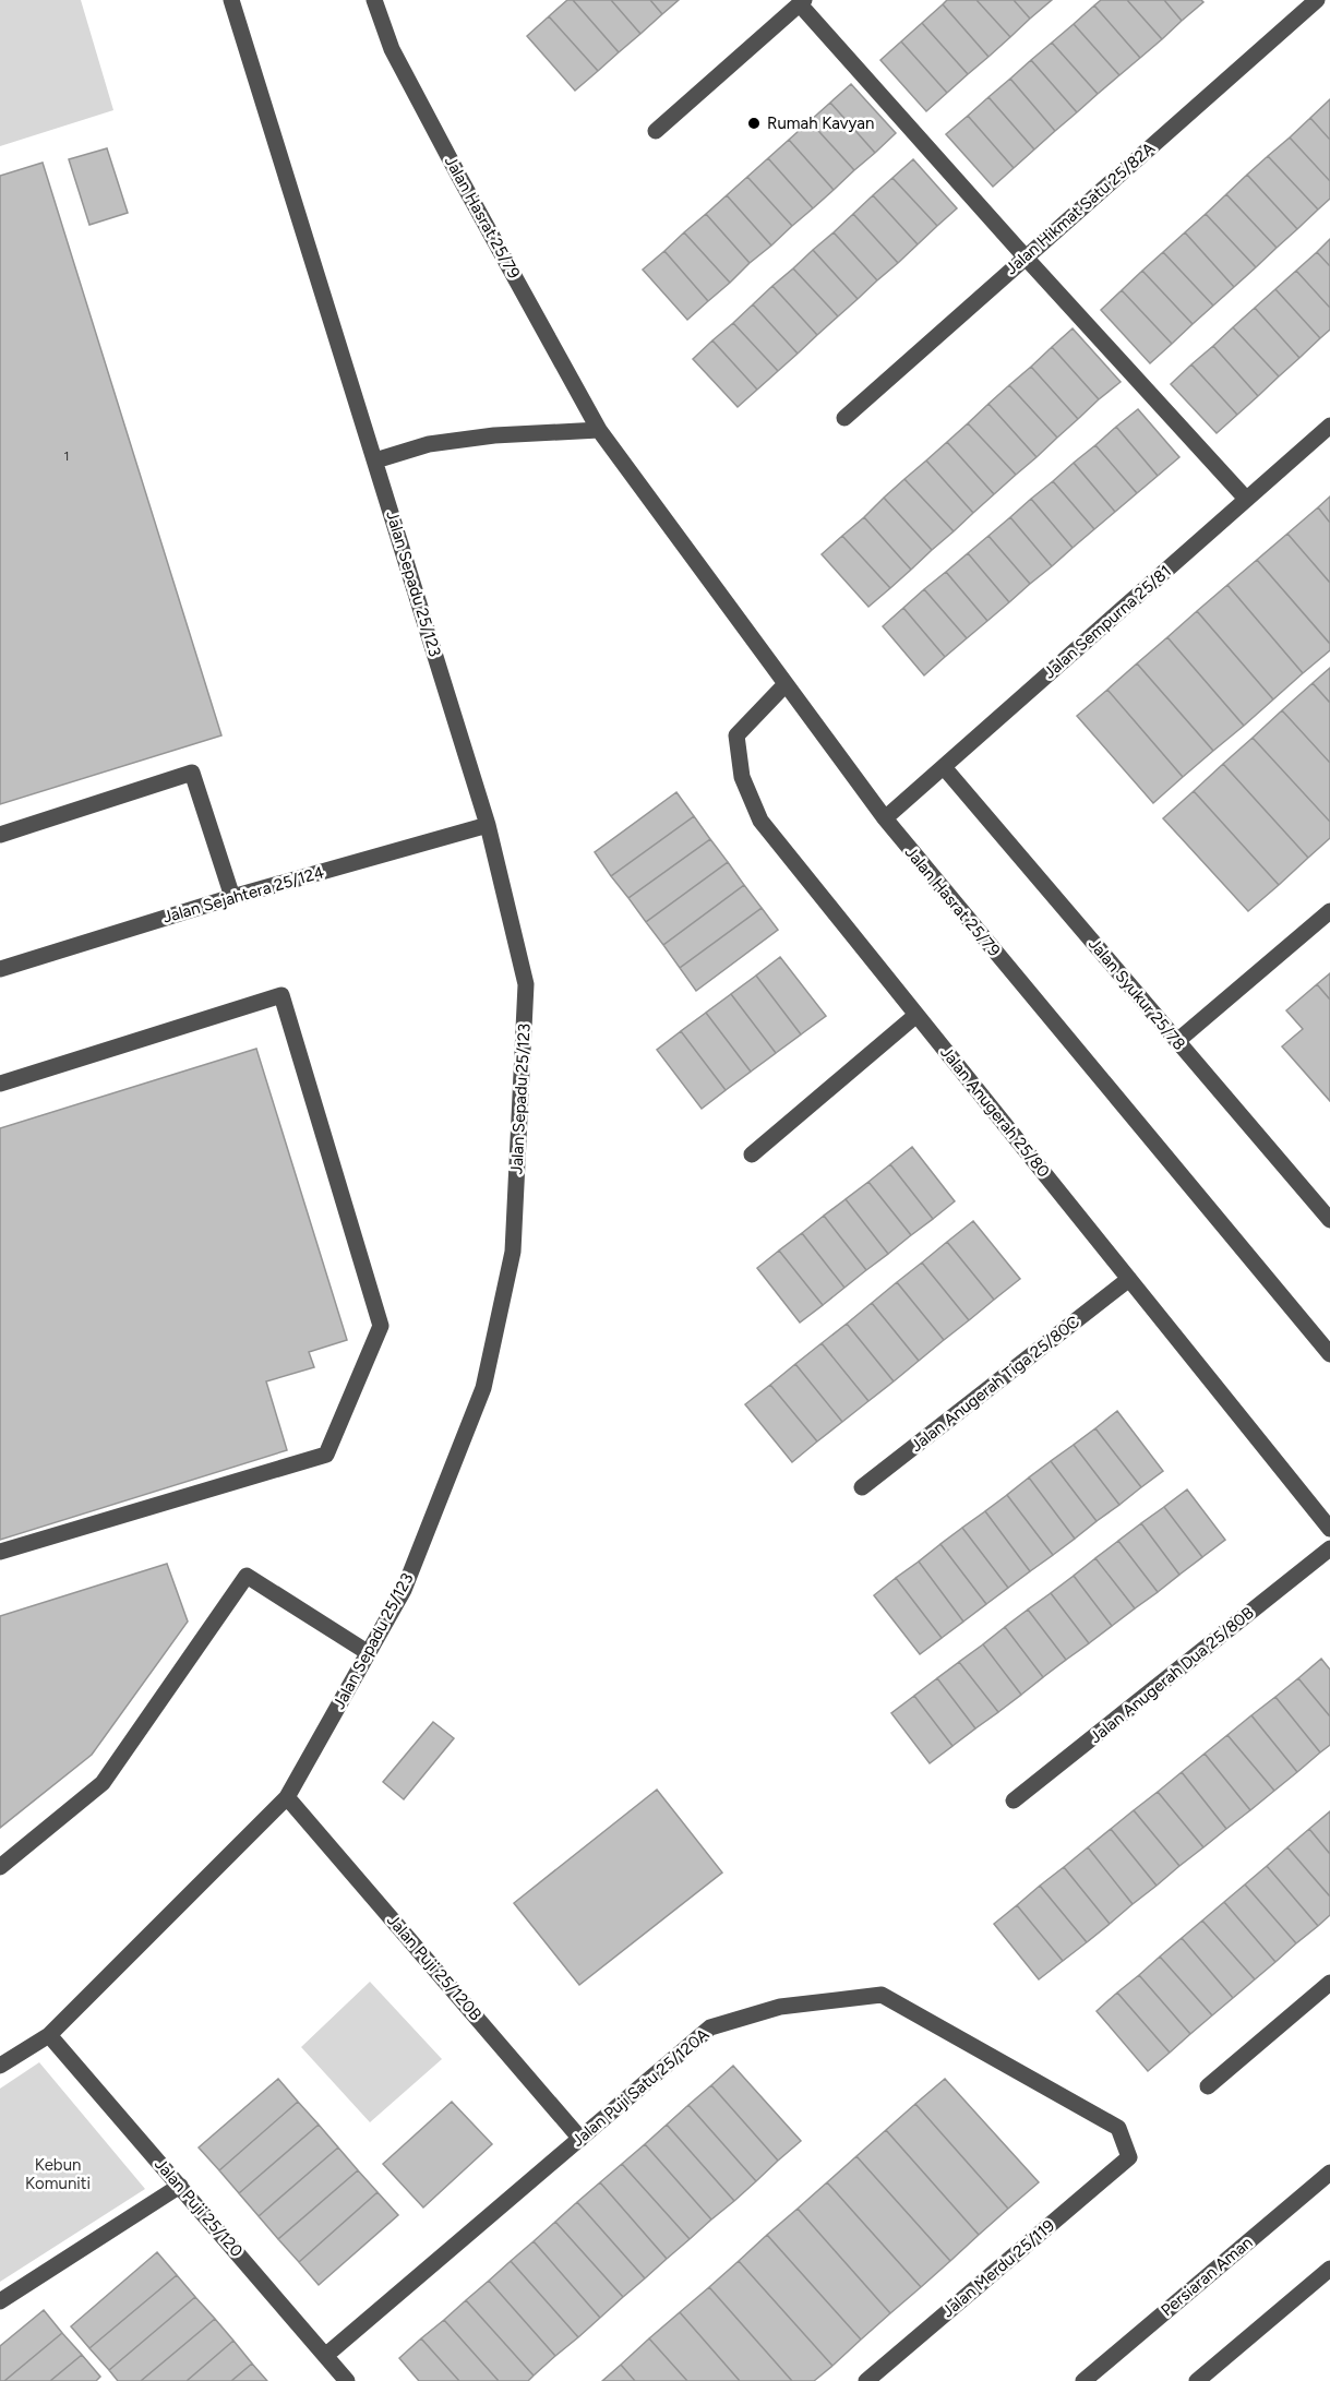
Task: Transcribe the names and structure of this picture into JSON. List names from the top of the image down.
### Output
{
  "streets": {
    "street": [
      "Jalan Hikmat Satu 25/82A",
      "Jalan Hasrat 25/79",
      "Jalan Sepadu 25/123",
      "Jalan Sempurna 25/81",
      "Jalan Sejahtera 25/124",
      "Jalan Syukur 25/78",
      "Jalan Anugerah 25/80",
      "Jalan Anugerah Tiga 25/80C",
      "Jalan Anugerah Dua 25/80B",
      "Jalan Puji 25/120B",
      "Jalan Puji Satu 25/120A",
      "Jalan Puji 25/120",
      "Jalan Merdu 25/119",
      "Persiaran Aman"
    ]
  },
  "crossings": [
    ["Jalan Hasrat 25/79", "Jalan Sempurna 25/81"],
    ["Jalan Hasrat 25/79", "Jalan Anugerah 25/80"],
    ["Jalan Sepadu 25/123", "Jalan Sejahtera 25/124"],
    ["Jalan Sepadu 25/123", "Jalan Puji 25/120B"],
    ["Jalan Sepadu 25/123", "Jalan Puji 25/120"],
    ["Jalan Sempurna 25/81", "Jalan Syukur 25/78"],
    ["Jalan Anugerah 25/80", "Jalan Anugerah Tiga 25/80C"],
    ["Jalan Puji 25/120B", "Jalan Puji Satu 25/120A"],
    ["Jalan Puji Satu 25/120A", "Jalan Puji 25/120"],
    ["Jalan Puji Satu 25/120A", "Jalan Merdu 25/119"]
  ],
  "parks": ["Kebun Komuniti"],
  "places": ["Rumah Kavyan"],
  "house_numbers": ["1"]
}
